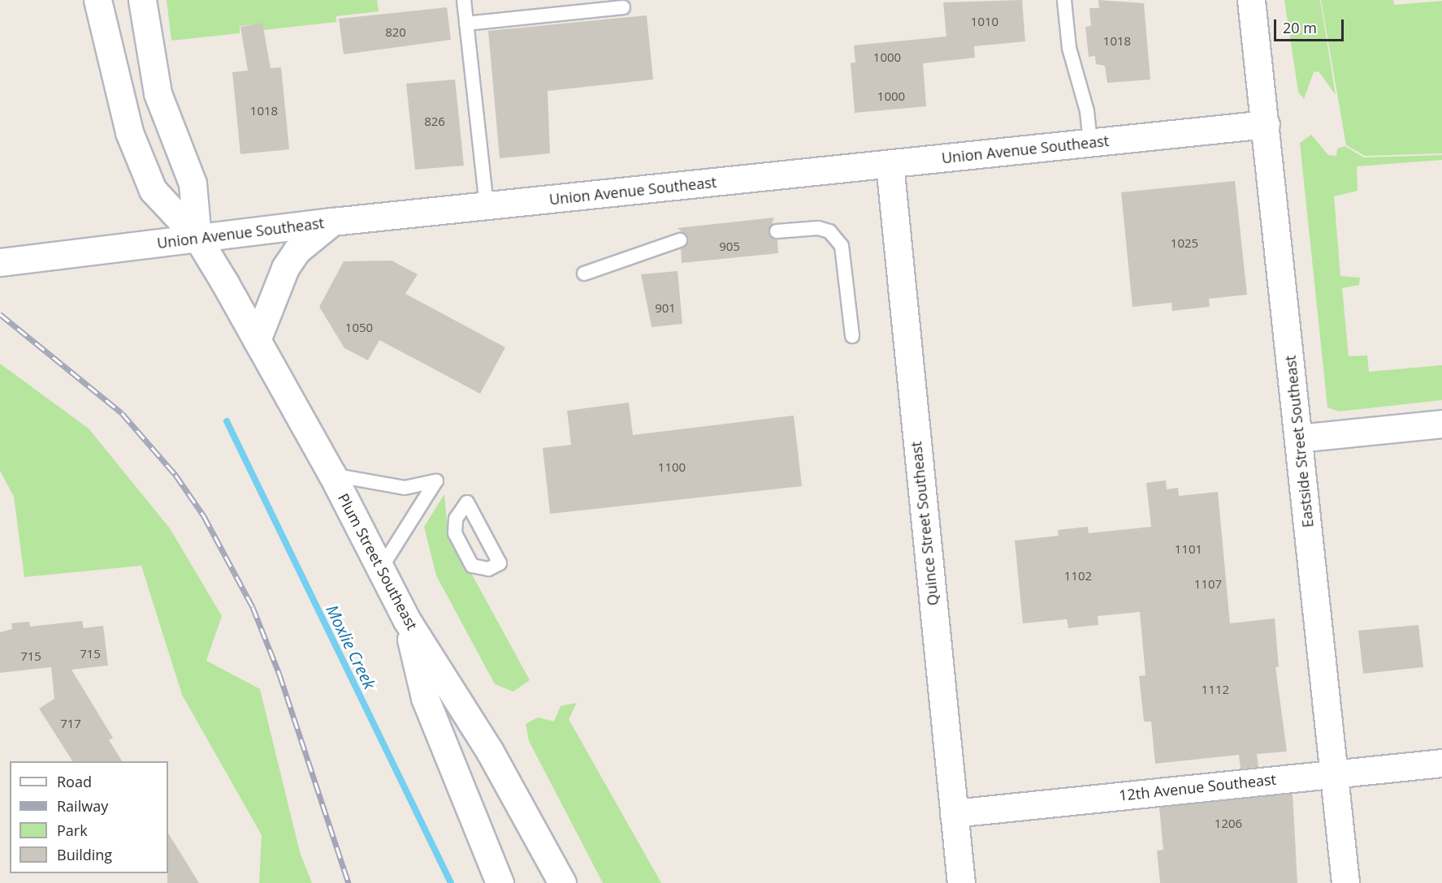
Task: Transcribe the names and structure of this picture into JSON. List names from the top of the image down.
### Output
{
  "streets": {
    "street": [
      "Union Avenue Southeast",
      "Eastside Street Southeast",
      "Quince Street Southeast",
      "Plum Street Southeast",
      "12th Avenue Southeast"
    ]
  },
  "crossings": [
    ["Union Avenue Southeast", "Eastside Street Southeast"],
    ["Union Avenue Southeast", "Quince Street Southeast"],
    ["Union Avenue Southeast", "Plum Street Southeast"],
    ["Eastside Street Southeast", "12th Avenue Southeast"],
    ["Quince Street Southeast", "12th Avenue Southeast"]
  ],
  "water": ["Moxlie Creek"],
  "house_numbers": [
    "1010",
    "820",
    "1018",
    "1000",
    "1000",
    "1018",
    "826",
    "1025",
    "905",
    "901",
    "1050",
    "1100",
    "1101",
    "1102",
    "1107",
    "715",
    "715",
    "1112",
    "717",
    "1206"
  ],
  "legend": [
    "Road",
    "Railway",
    "Park",
    "Building"
  ],
  "scale_bar": "20 m"
}
